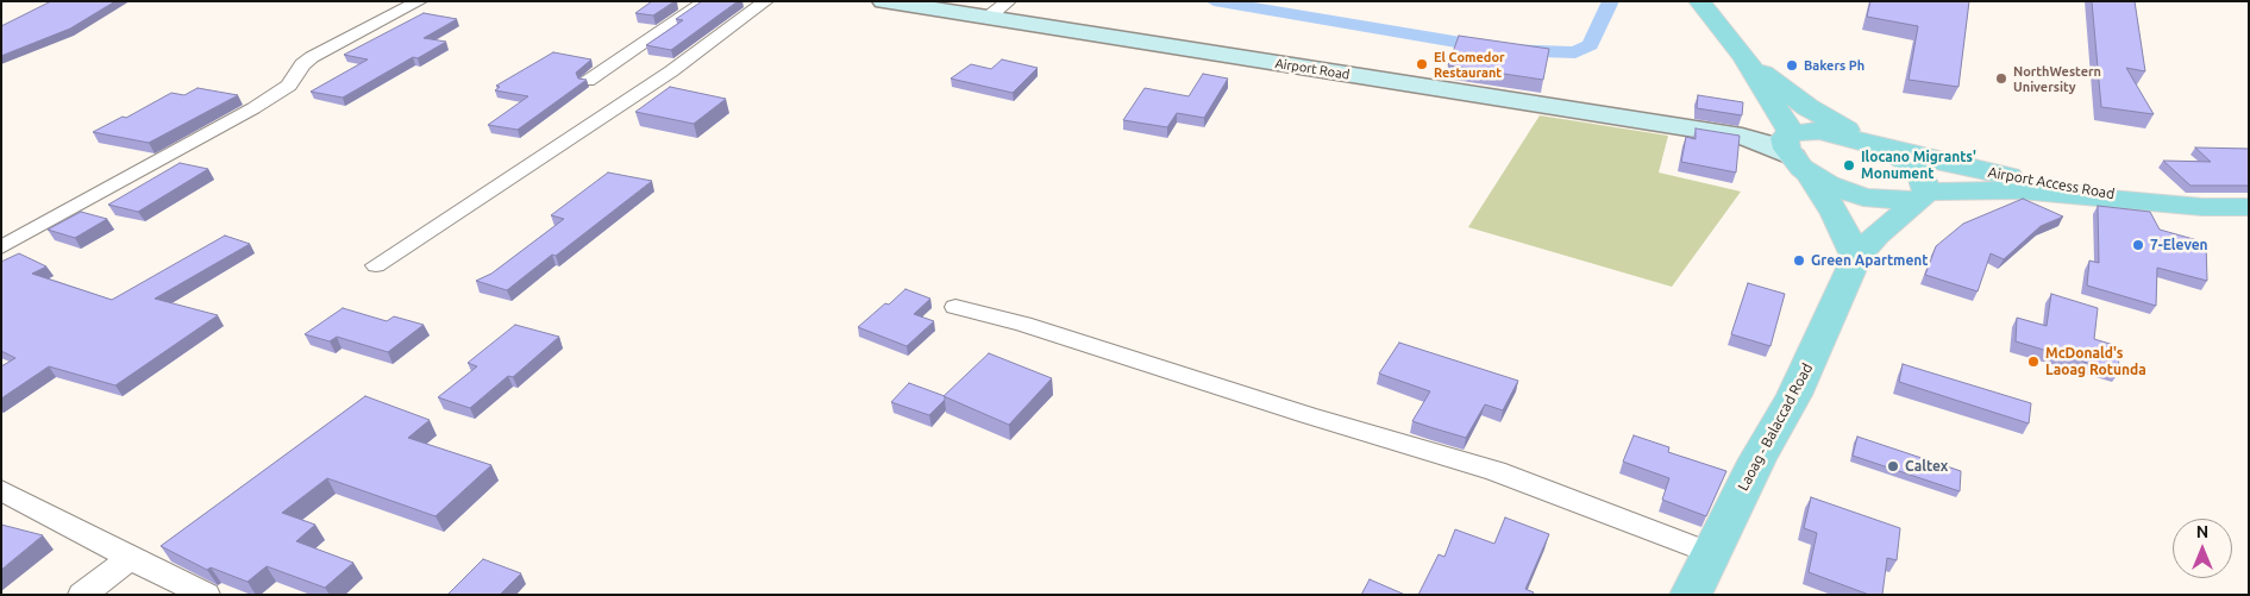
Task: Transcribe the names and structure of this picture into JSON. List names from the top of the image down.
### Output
{
  "streets": {
    "main road": ["Airport Road", "Airport Access Road", "Laoag - Balaccad Road"]
  },
  "crossings": [
    ["Airport Road", "Airport Access Road"],
    ["Airport Access Road", "Laoag - Balaccad Road"]
  ],
  "places": [
    "El Comedor Restaurant",
    "Bakers Ph",
    "NorthWestern University",
    "Ilocano Migrants' Monument",
    "7-Eleven",
    "Green Apartment",
    "McDonald's Laoag Rotunda",
    "Caltex"
  ],
  "north": "top"
}
